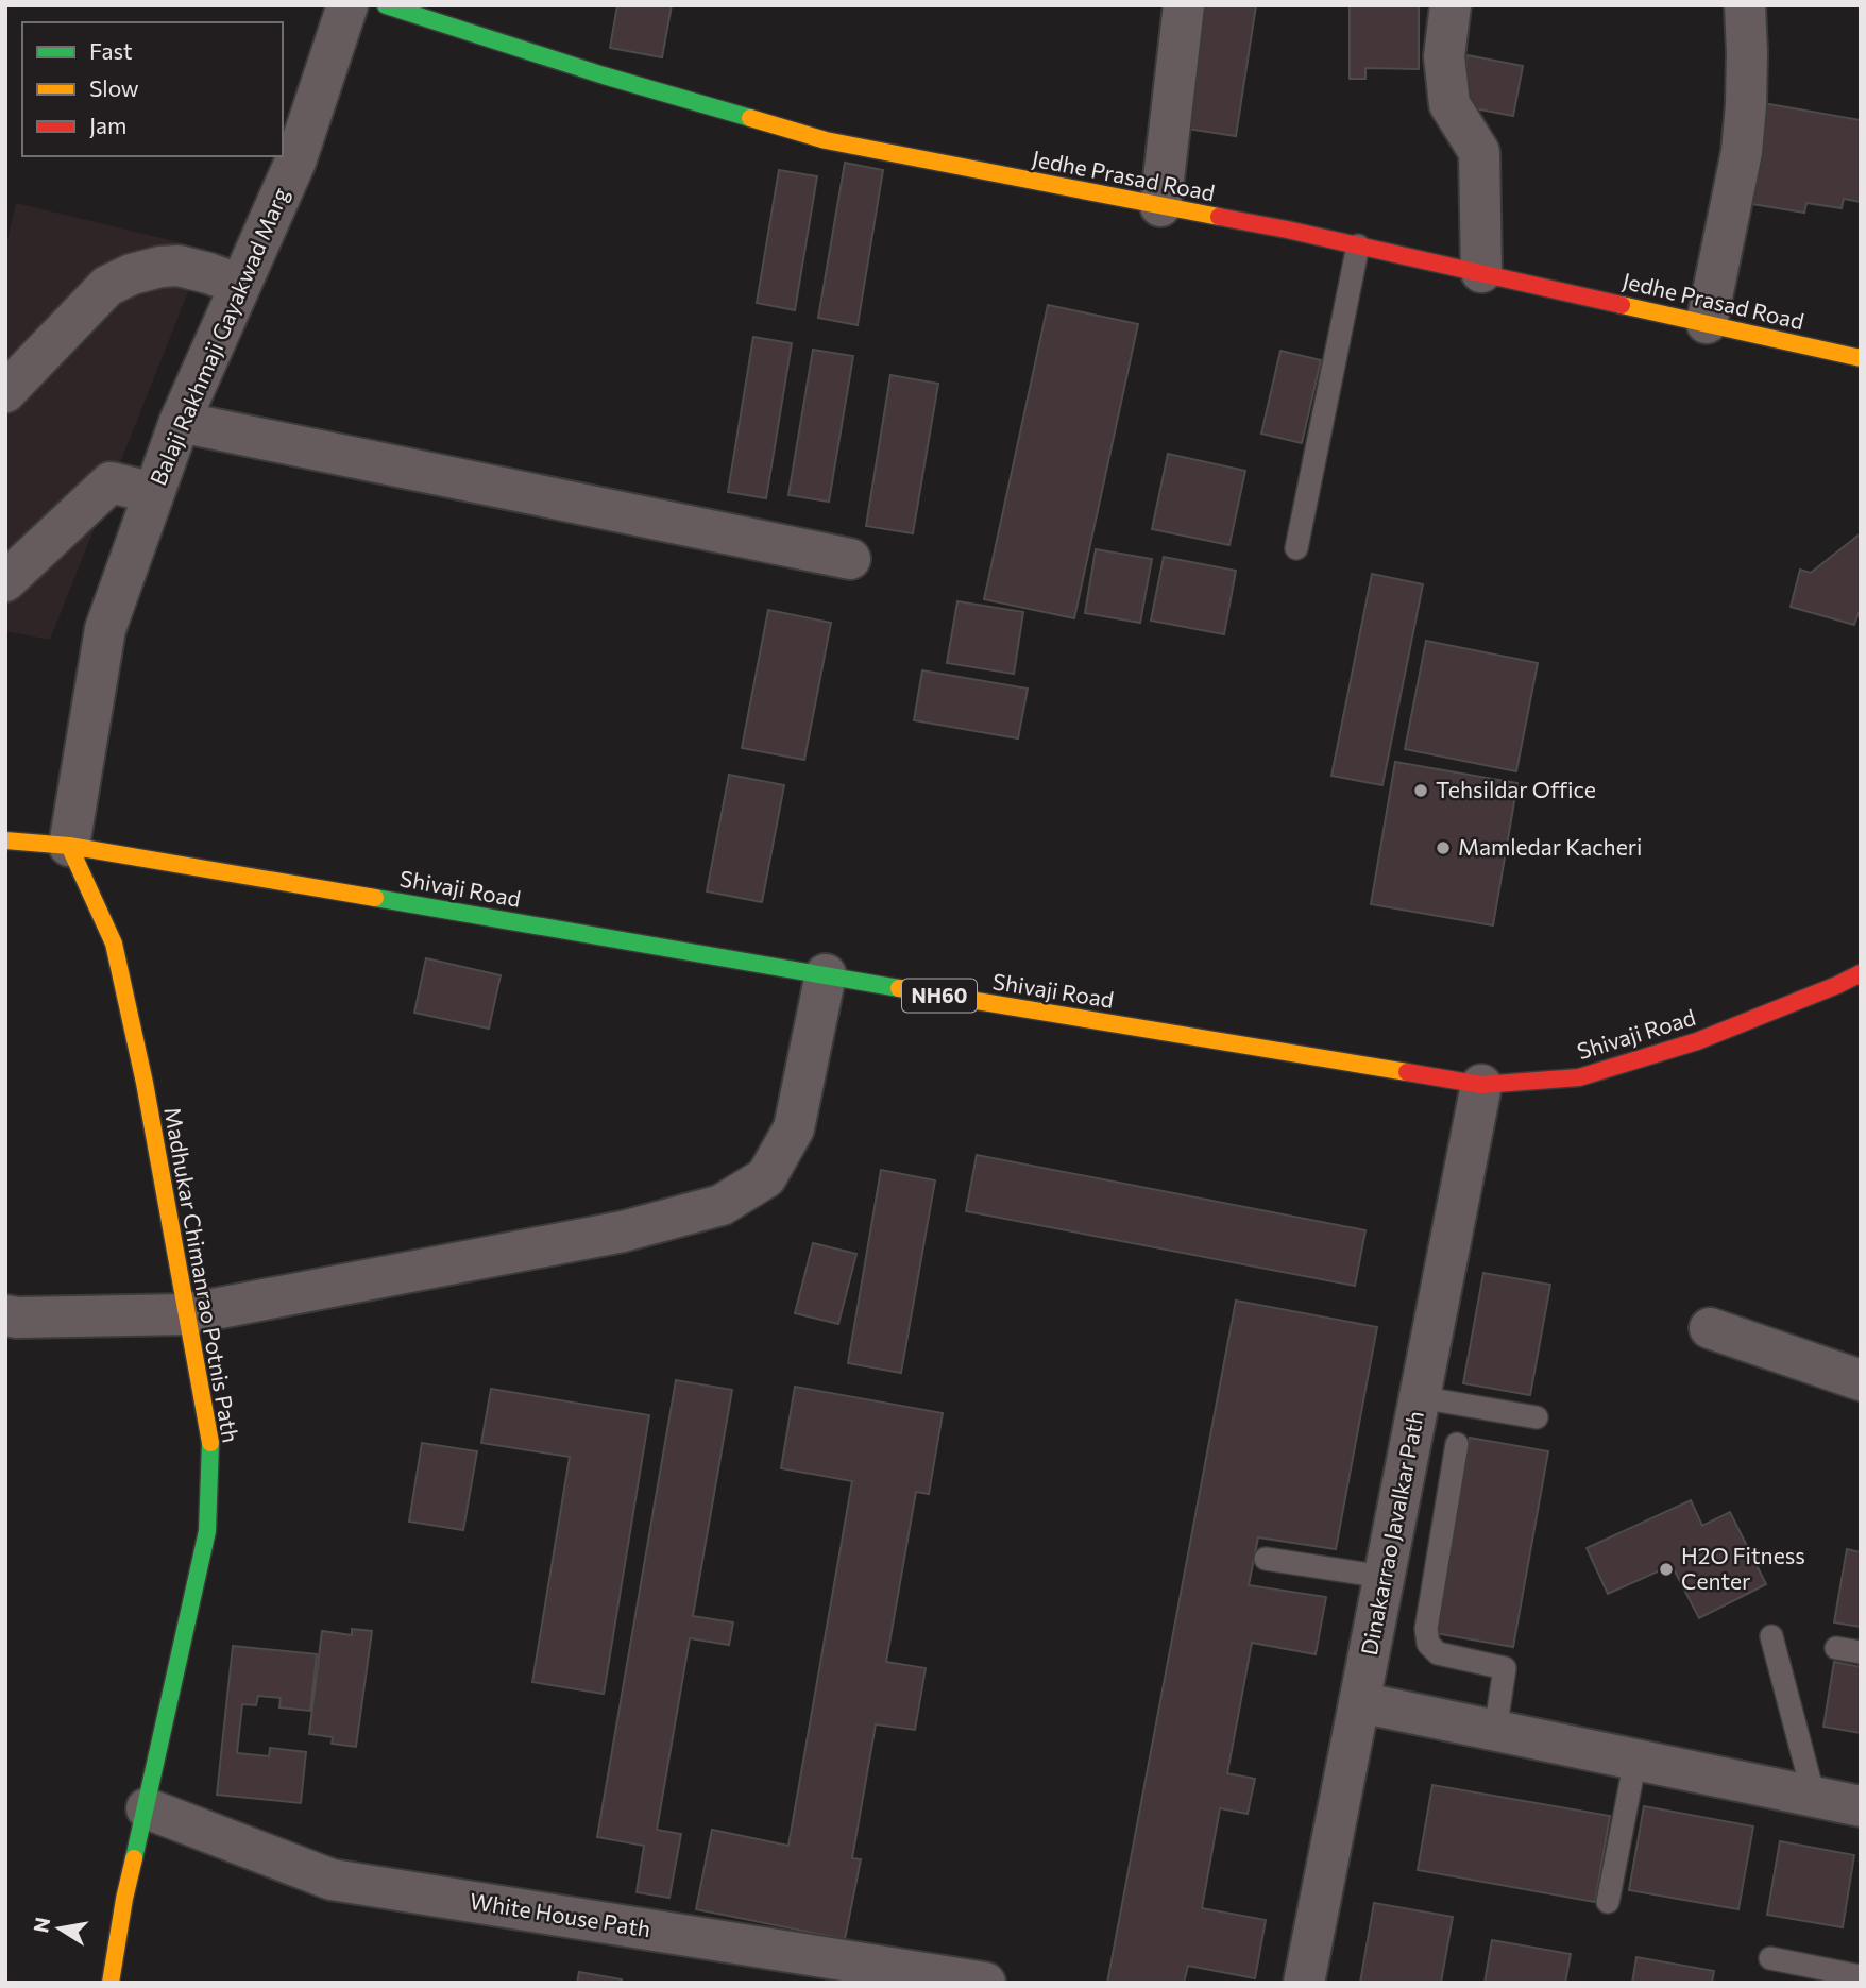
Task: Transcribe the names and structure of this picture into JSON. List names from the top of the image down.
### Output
{
  "streets": {
    "main road": [
      "Jedhe Prasad Road",
      "Shivaji Road",
      "NH60",
      "Madhukar Chimanrao Potnis Path"
    ],
    "street": ["Balaji Rakhmaji Gayakwad Marg", "Dinakarrao Javalkar Path", "White House Path"]
  },
  "crossings": [
    ["Balaji Rakhmaji Gayakwad Marg", "Shivaji Road"],
    ["Balaji Rakhmaji Gayakwad Marg", "Madhukar Chimanrao Potnis Path"],
    ["Shivaji Road", "Madhukar Chimanrao Potnis Path"],
    ["Shivaji Road", "Dinakarrao Javalkar Path"],
    ["Madhukar Chimanrao Potnis Path", "White House Path"]
  ],
  "places": ["Tehsildar Office", "Mamledar Kacheri", "H2O Fitness Center"],
  "legend": ["Fast", "Slow", "Jam"],
  "north": "left"
}
